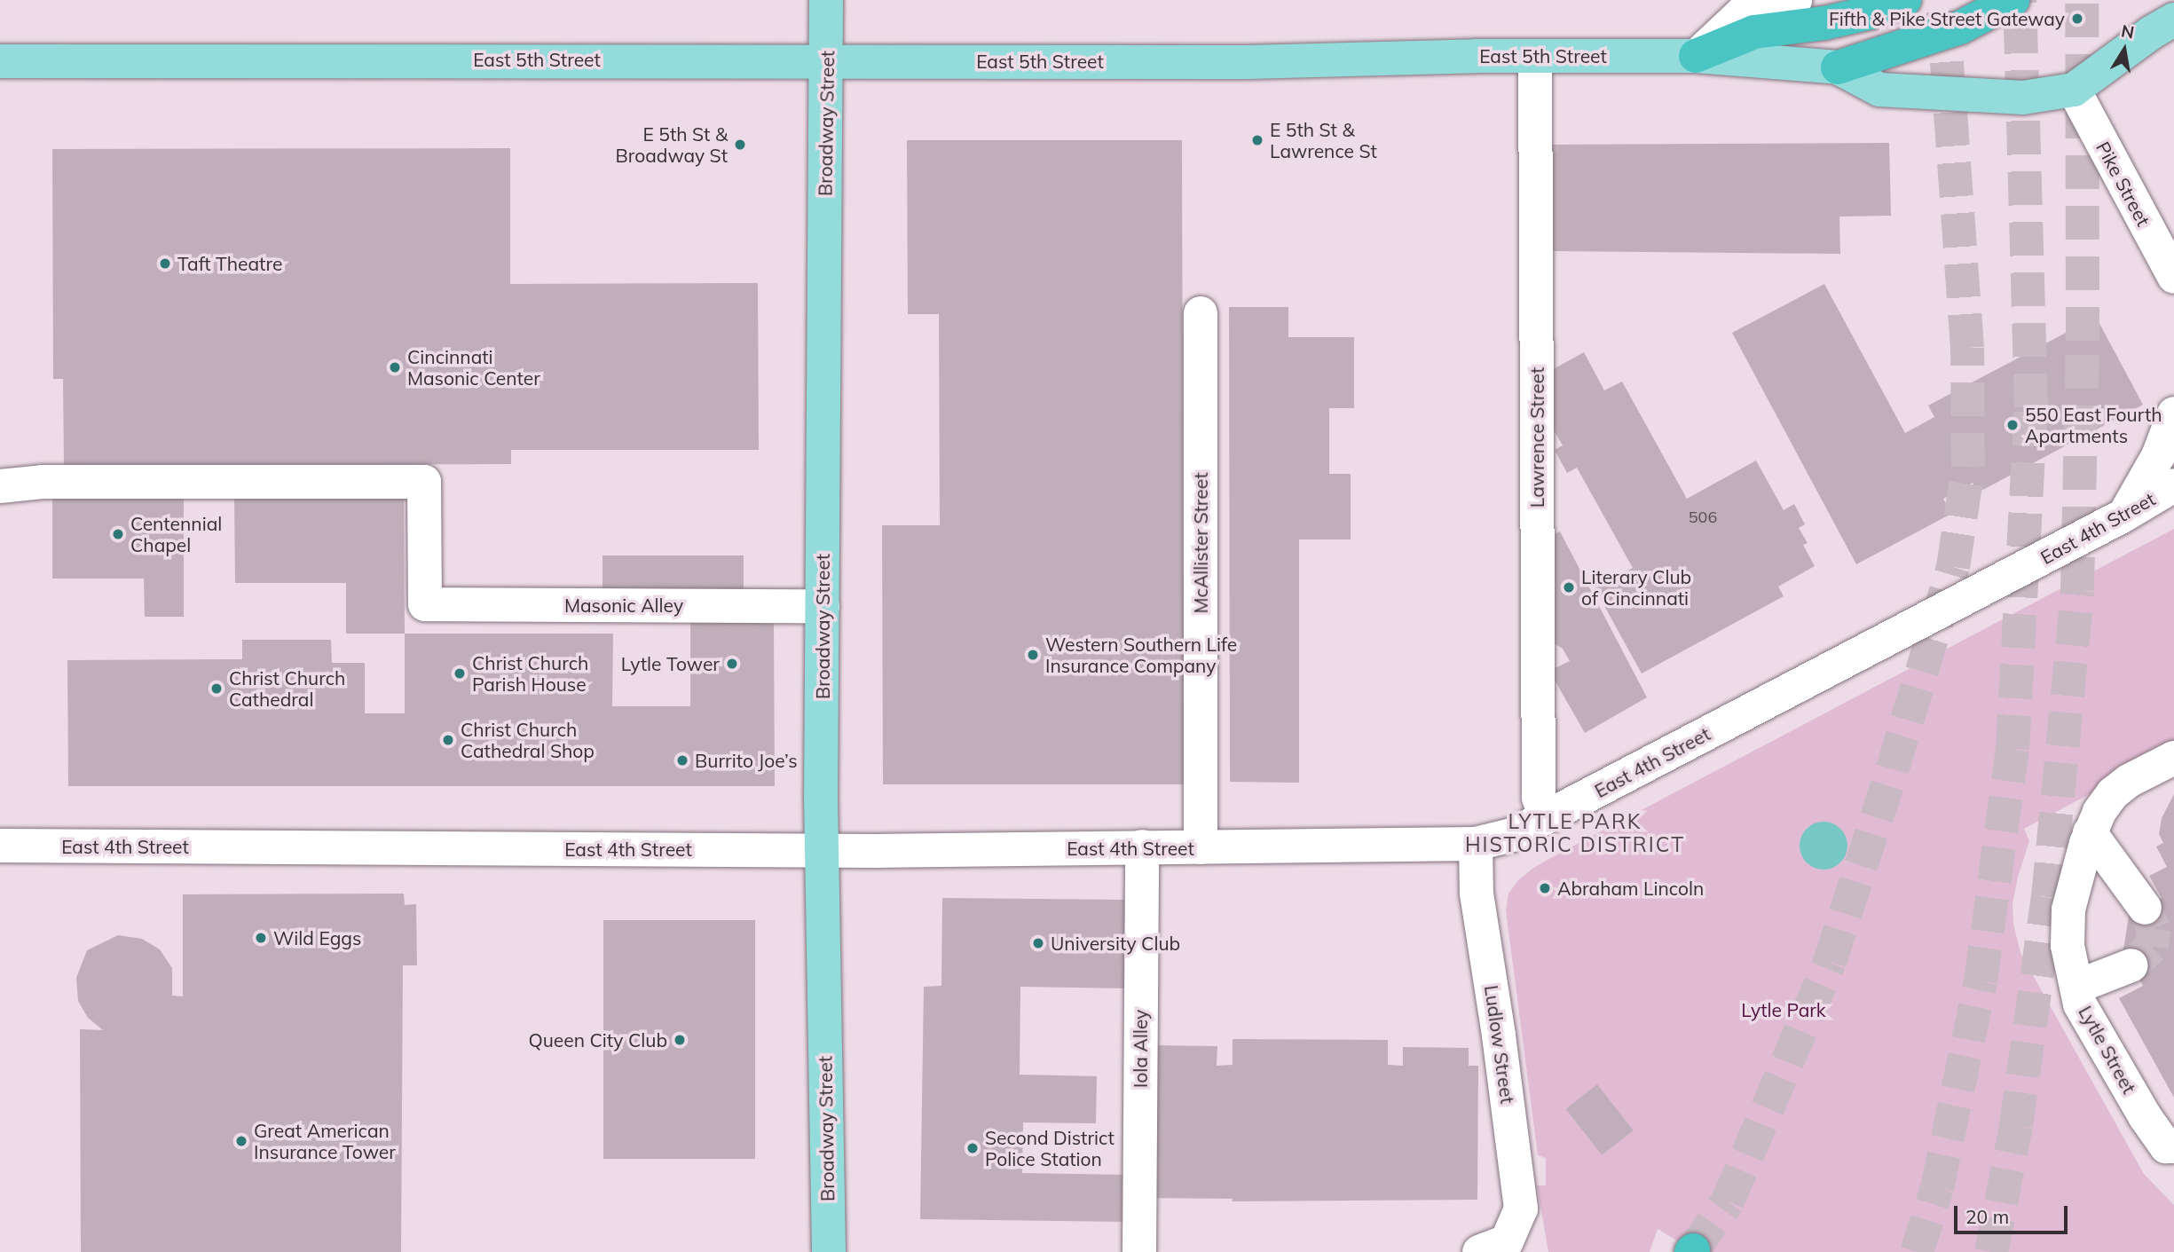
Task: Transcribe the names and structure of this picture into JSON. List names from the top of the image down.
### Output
{
  "streets": {
    "main road": ["East 5th Street", "Broadway Street"],
    "street": [
      "Pike Street",
      "Lawrence Street",
      "East 4th Street",
      "McAllister Street",
      "Masonic Alley",
      "Ludlow Street",
      "Iola Alley",
      "Lytle Street"
    ]
  },
  "crossings": [
    ["East 5th Street", "Broadway Street"],
    ["East 5th Street", "Pike Street"],
    ["East 5th Street", "Lawrence Street"],
    ["Broadway Street", "East 4th Street"],
    ["Broadway Street", "Masonic Alley"],
    ["Lawrence Street", "East 4th Street"],
    ["East 4th Street", "McAllister Street"],
    ["East 4th Street", "Ludlow Street"],
    ["East 4th Street", "Iola Alley"]
  ],
  "districts": ["LYTLE PARK HISTORIC DISTRICT"],
  "parks": ["Lytle Park"],
  "places": [
    "Fifth & Pike Street Gateway",
    "E 5th St & Lawrence St",
    "E 5th St & Broadway St",
    "Taft Theatre",
    "Cincinnati Masonic Center",
    "550 East Fourth Apartments",
    "Centennial Chapel",
    "Literary Club of Cincinnati",
    "Western Southern Life Insurance Company",
    "Lytle Tower",
    "Christ Church Parish House",
    "Christ Church Cathedral",
    "Christ Church Cathedral Shop",
    "Burrito Joe’s",
    "Abraham Lincoln",
    "Wild Eggs",
    "University Club",
    "Queen City Club",
    "Great American Insurance Tower",
    "Second District Police Station"
  ],
  "house_numbers": ["506"],
  "scale_bar": "20 m",
  "north": "top"
}
